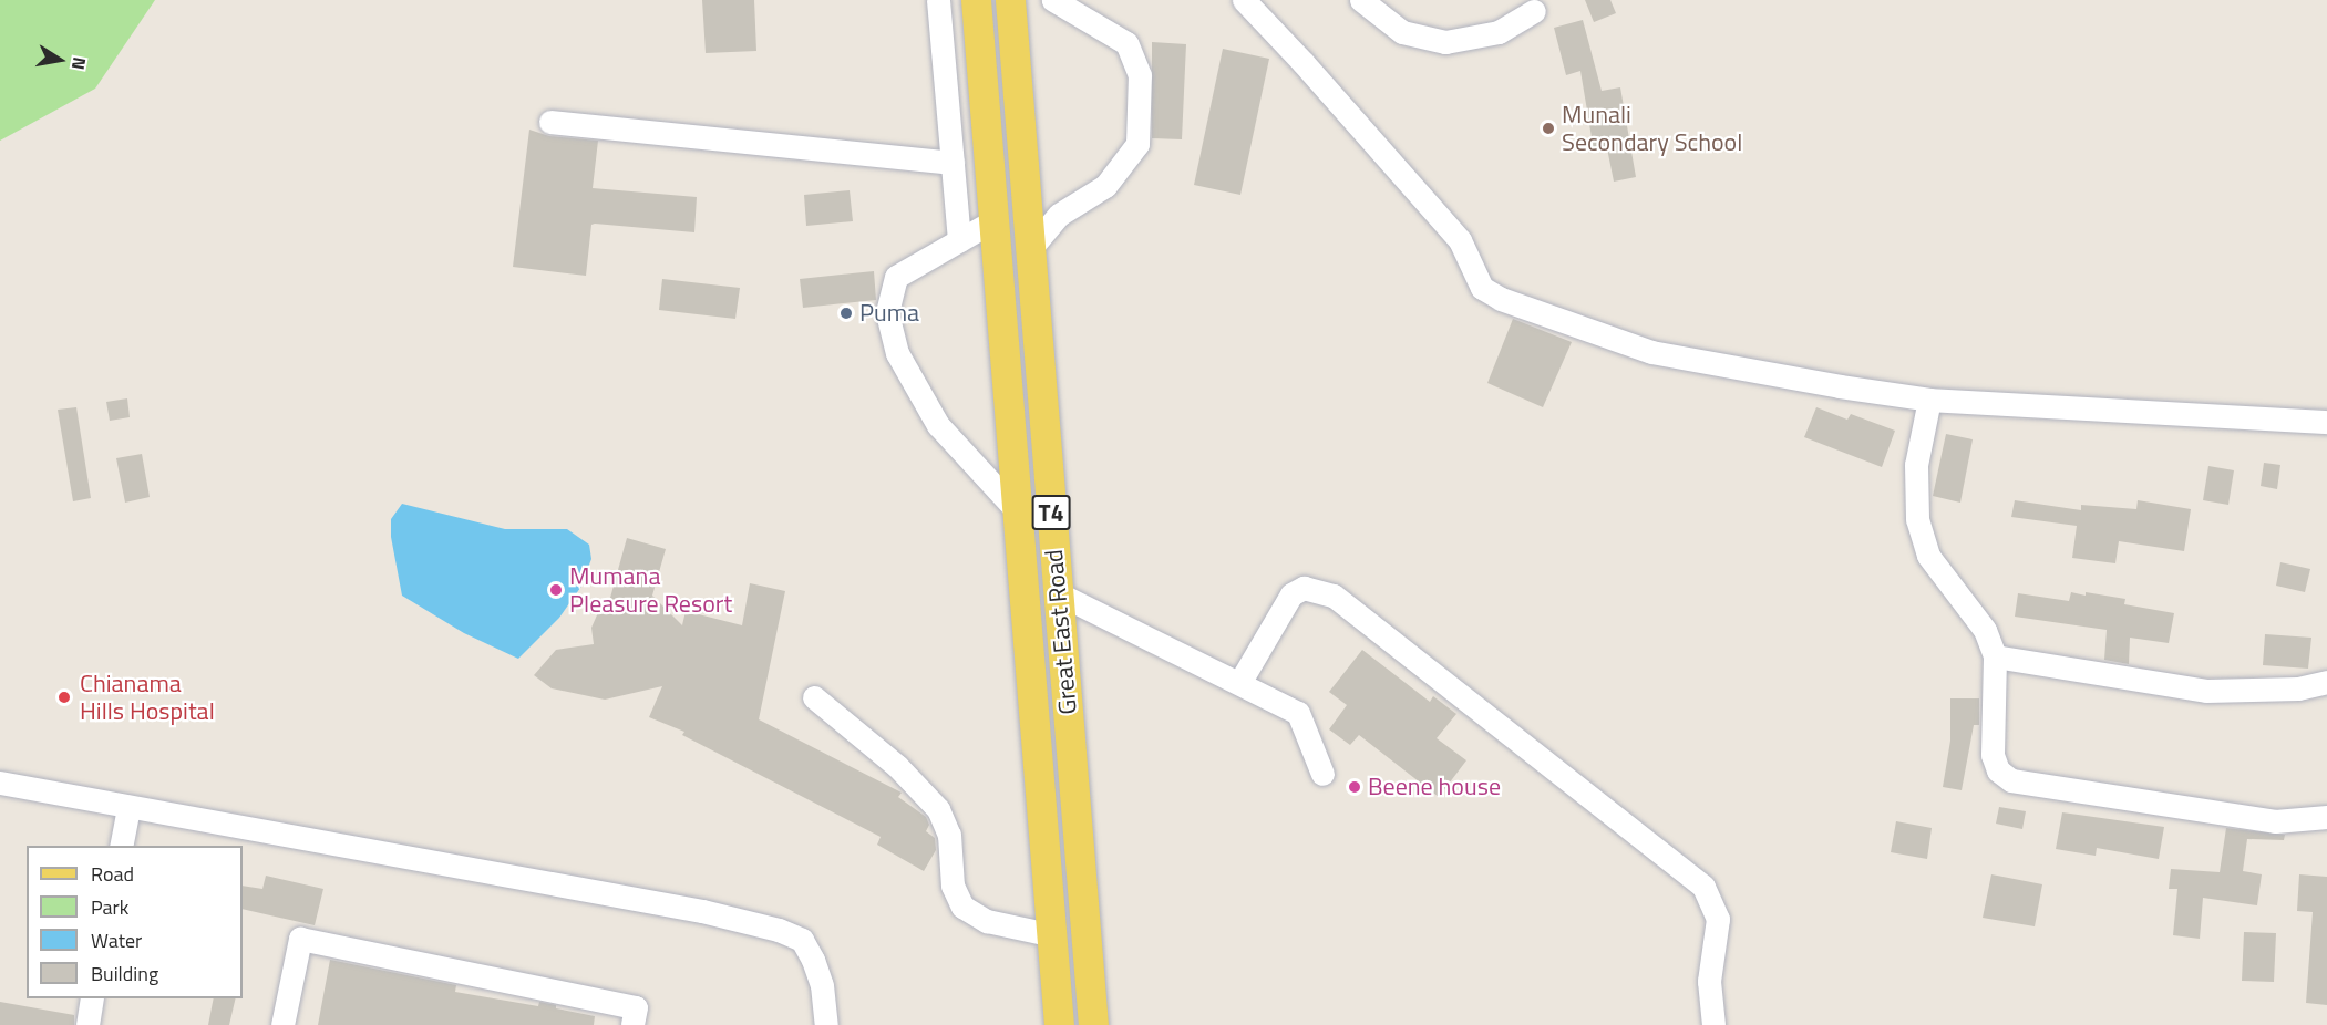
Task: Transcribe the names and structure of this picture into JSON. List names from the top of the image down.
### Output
{
  "streets": {
    "main road": ["T4", "Great East Road"]
  },
  "places": [
    "Munali Secondary School",
    "Puma",
    "Mumana Pleasure Resort",
    "Chianama Hills Hospital",
    "Beene house"
  ],
  "legend": [
    "Road",
    "Park",
    "Water",
    "Building"
  ],
  "north": "right"
}
